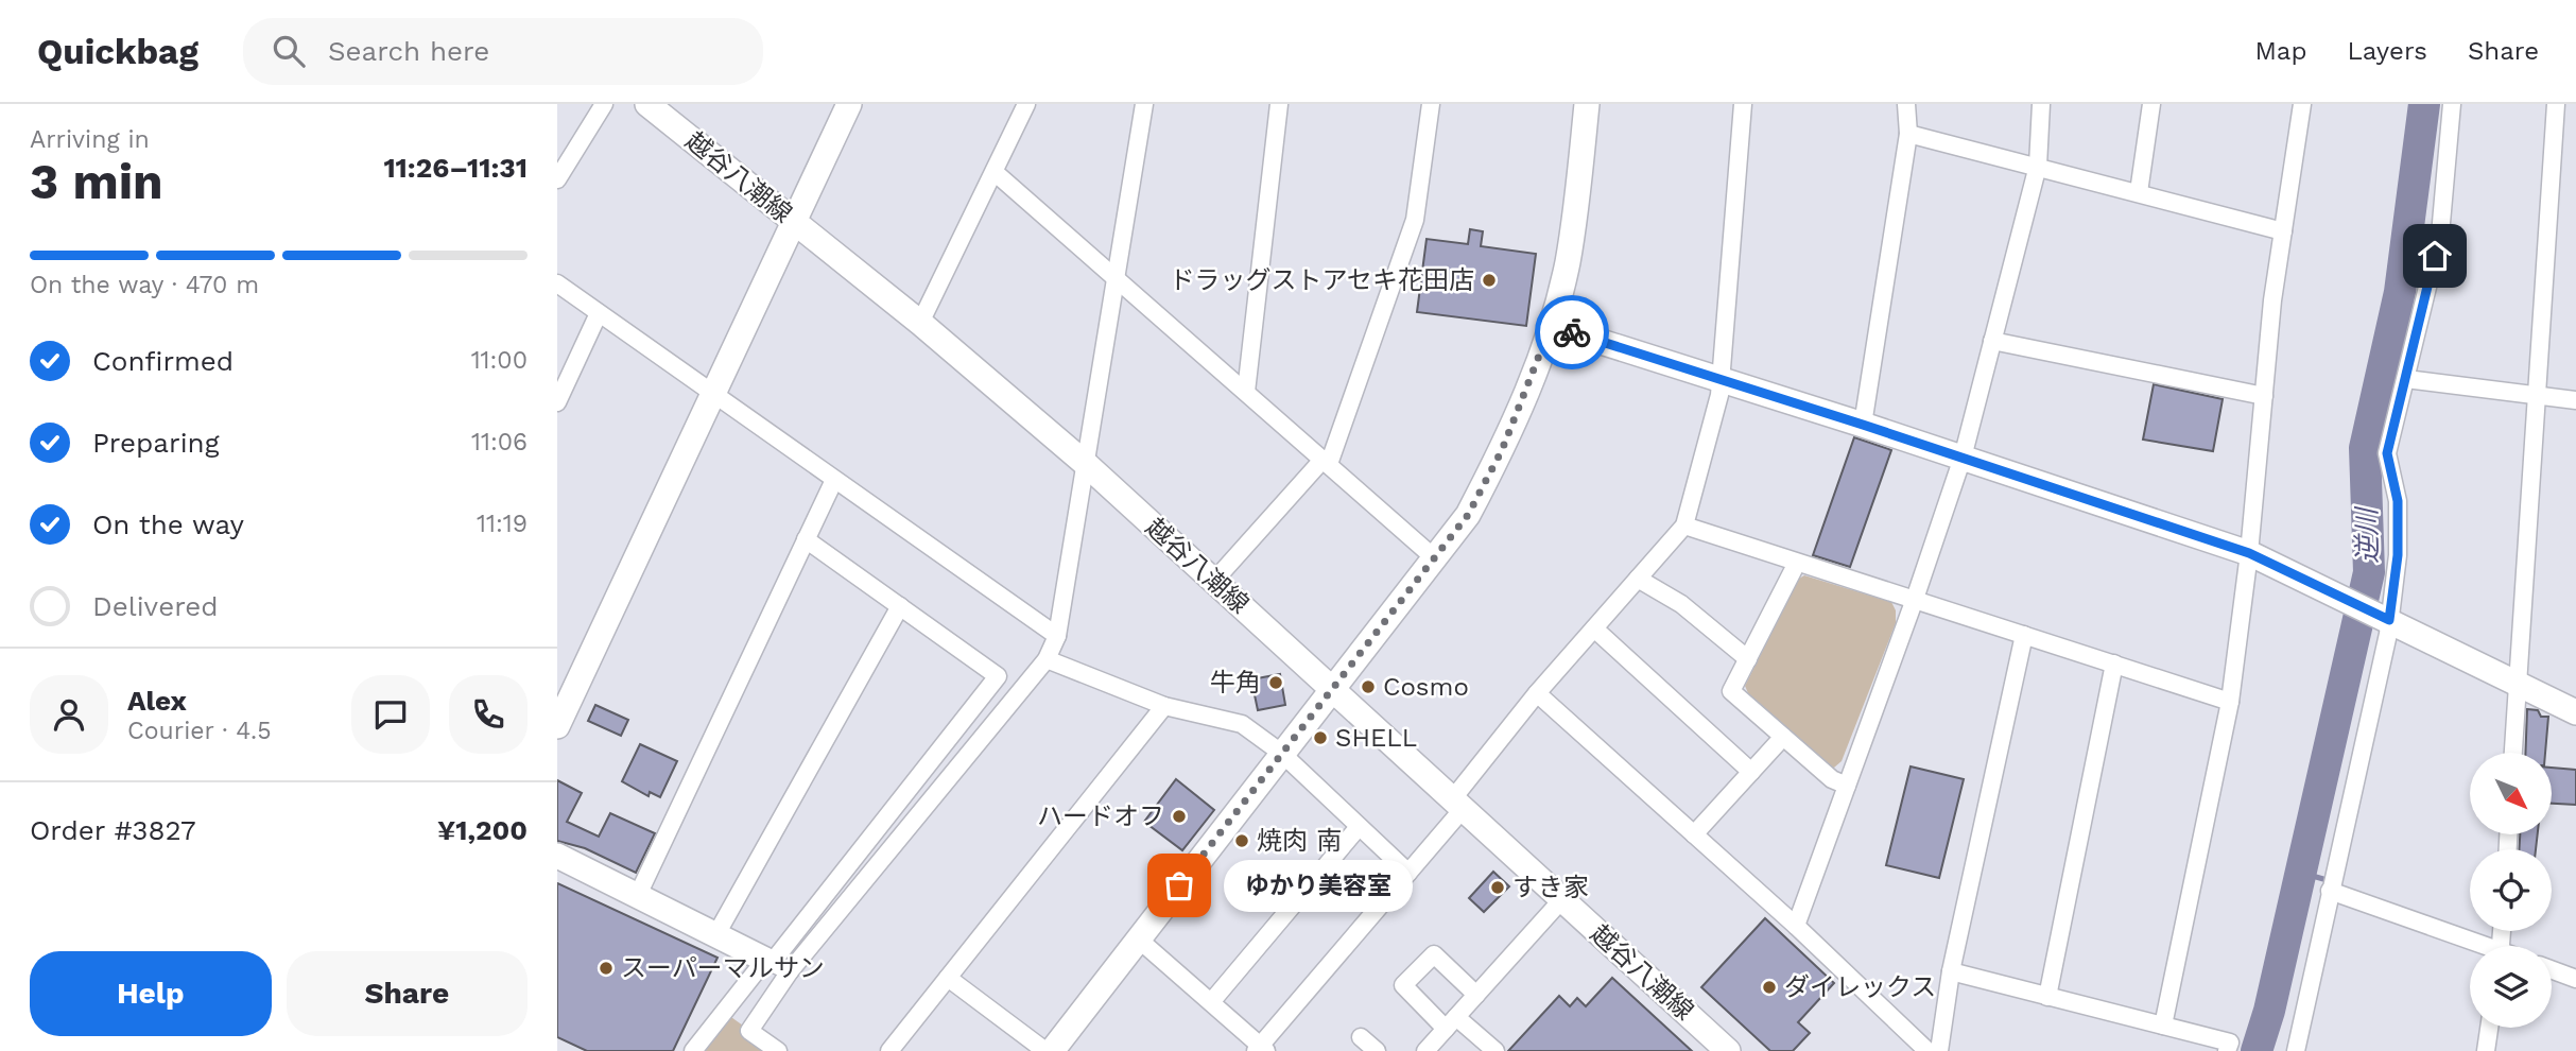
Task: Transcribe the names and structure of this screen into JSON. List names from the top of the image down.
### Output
{
  "streets": {
    "street": ["越谷八潮線"]
  },
  "water": ["逆川"],
  "places": [
    "ドラッグストアセキ花田店",
    "牛角",
    "Cosmo",
    "SHELL",
    "ハードオフ",
    "焼肉 南",
    "ゆかり美容室",
    "すき家",
    "スーパーマルサン",
    "ダイレックス"
  ],
  "north": "bottom right",
  "page": {
    "header": "Quickbag",
    "search": "Search here",
    "nav": ["Map", "Layers", "Share"],
    "heading": ["3 min", "Arriving in", "11:26–11:31"],
    "panel": [
      "Alex",
      "Courier · 4.5",
      "Order #3827",
      "¥1,200"
    ],
    "bar": "On the way · 470 m",
    "list": [
      ["Confirmed", "11:00"],
      ["Preparing", "11:06"],
      ["On the way", "11:19"],
      "Delivered"
    ],
    "bubble": "ゆかり美容室",
    "buttons": ["Help", "Share"]
  }
}
